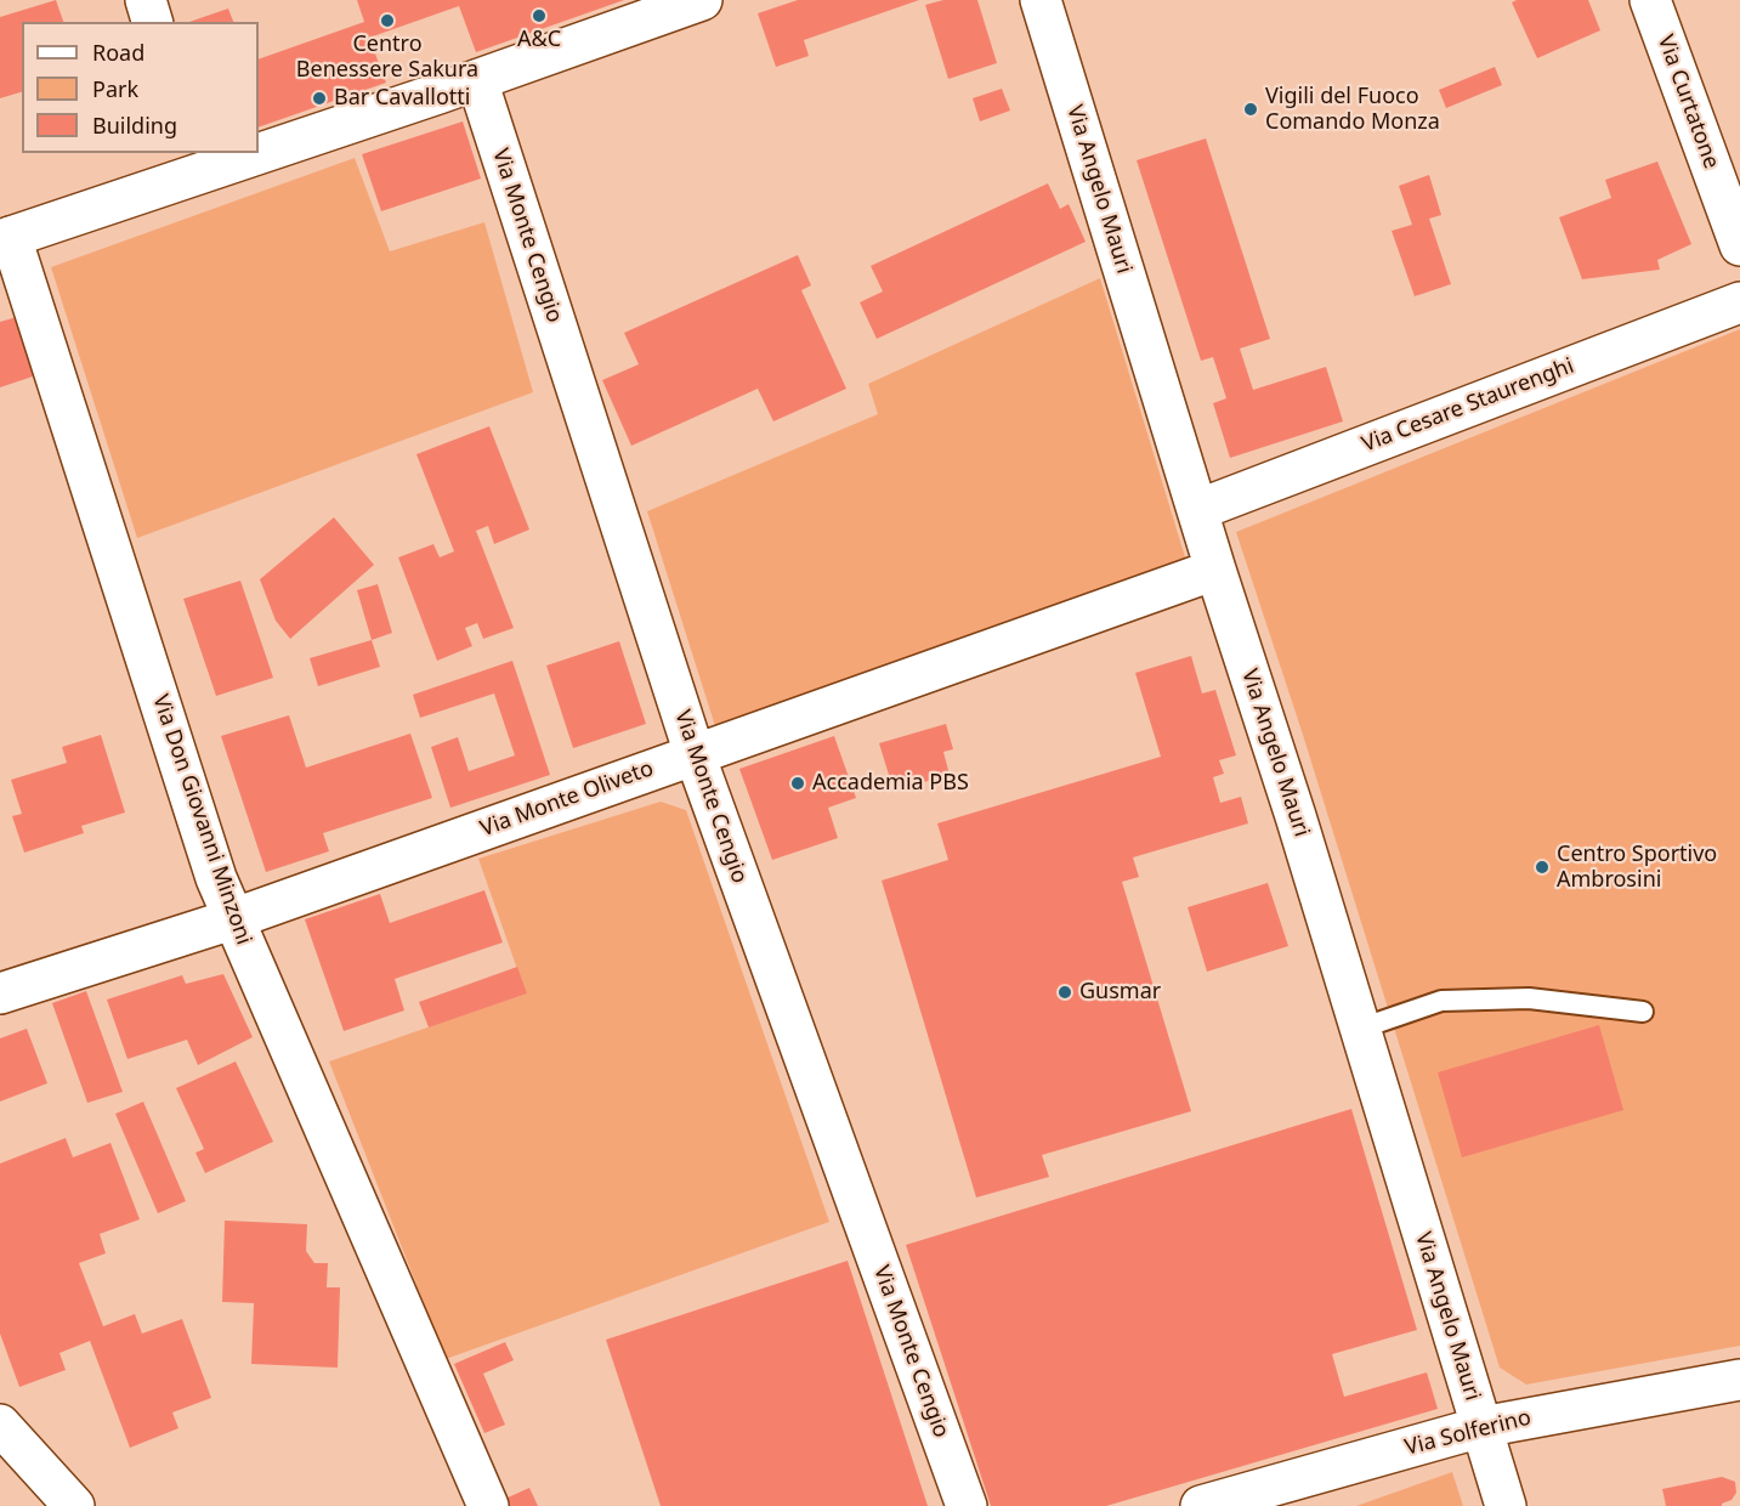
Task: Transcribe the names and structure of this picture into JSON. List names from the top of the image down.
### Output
{
  "streets": {
    "street": [
      "Via Curtatone",
      "Via Angelo Mauri",
      "Via Monte Cengio",
      "Via Cesare Staurenghi",
      "Via Monte Oliveto",
      "Via Don Giovanni Minzoni",
      "Via Solferino"
    ]
  },
  "crossings": [
    ["Via Angelo Mauri", "Via Cesare Staurenghi"],
    ["Via Angelo Mauri", "Via Monte Oliveto"],
    ["Via Angelo Mauri", "Via Solferino"],
    ["Via Monte Cengio", "Via Monte Oliveto"],
    ["Via Monte Oliveto", "Via Don Giovanni Minzoni"]
  ],
  "places": [
    "A&C",
    "Centro Benessere Sakura",
    "Bar Cavallotti",
    "Vigili del Fuoco Comando Monza",
    "Accademia PBS",
    "Centro Sportivo Ambrosini",
    "Gusmar"
  ],
  "legend": ["Road", "Park", "Building"]
}
